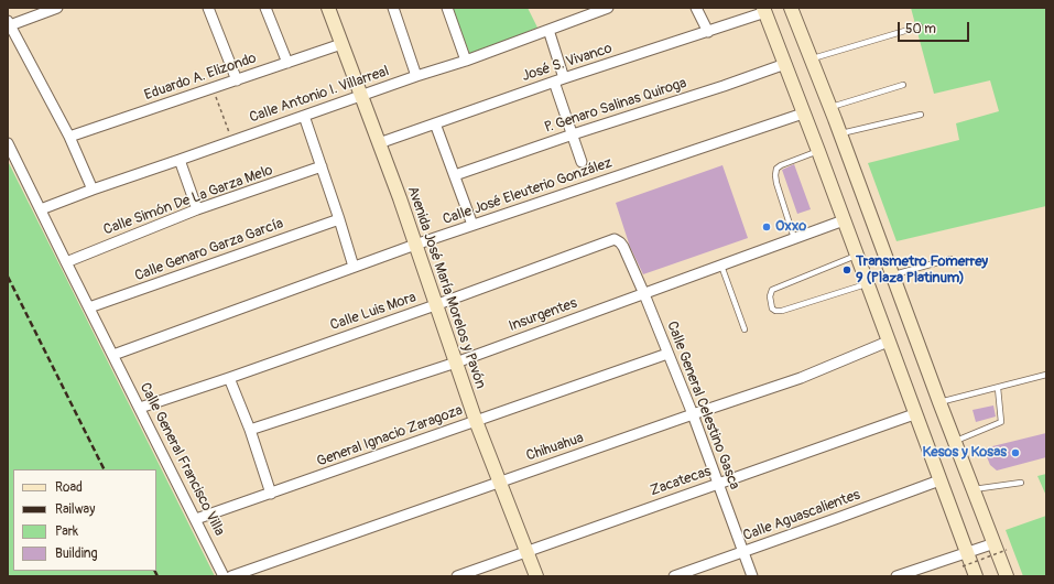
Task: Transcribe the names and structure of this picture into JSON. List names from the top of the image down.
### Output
{
  "streets": {
    "main road": ["Avenida José María Morelos y Pavón"],
    "street": [
      "José S. Vivanco",
      "Eduardo A. Elizondo",
      "Calle Antonio I. Villarreal",
      "P. Genaro Salinas Quiroga",
      "Calle José Eleuterio González",
      "Calle Simón De La Garza Melo",
      "Calle Genaro Garza García",
      "Calle Luis Mora",
      "Insurgentes",
      "Calle General Celestino Gasca",
      "General Ignacio Zaragoza",
      "Chihuahua",
      "Calle General Francisco Villa",
      "Zacatecas",
      "Calle Aguascalientes"
    ]
  },
  "crossings": [
    ["José S. Vivanco", "Avenida José María Morelos y Pavón"],
    ["Eduardo A. Elizondo", "Avenida José María Morelos y Pavón"],
    ["Calle Antonio I. Villarreal", "Avenida José María Morelos y Pavón"],
    ["Calle Antonio I. Villarreal", "Calle General Francisco Villa"],
    ["Calle José Eleuterio González", "Avenida José María Morelos y Pavón"],
    ["Calle José Eleuterio González", "Calle General Francisco Villa"],
    ["Calle Simón De La Garza Melo", "Calle General Francisco Villa"],
    ["Calle Genaro Garza García", "Calle General Francisco Villa"],
    ["Avenida José María Morelos y Pavón", "Calle Luis Mora"],
    ["Avenida José María Morelos y Pavón", "Insurgentes"],
    ["Avenida José María Morelos y Pavón", "General Ignacio Zaragoza"],
    ["Avenida José María Morelos y Pavón", "Chihuahua"],
    ["Avenida José María Morelos y Pavón", "Zacatecas"],
    ["Calle Luis Mora", "Calle General Celestino Gasca"],
    ["Calle Luis Mora", "Calle General Francisco Villa"],
    ["Insurgentes", "Calle General Celestino Gasca"],
    ["Calle General Celestino Gasca", "General Ignacio Zaragoza"],
    ["Calle General Celestino Gasca", "Chihuahua"],
    ["Calle General Celestino Gasca", "Zacatecas"],
    ["Calle General Celestino Gasca", "Calle Aguascalientes"],
    ["General Ignacio Zaragoza", "Calle General Francisco Villa"]
  ],
  "places": ["Oxxo", "Transmetro Fomerrey 9 (Plaza Platinum)", "Kesos y Kosas"],
  "legend": [
    "Road",
    "Railway",
    "Park",
    "Building"
  ],
  "scale_bar": "50 m"
}
